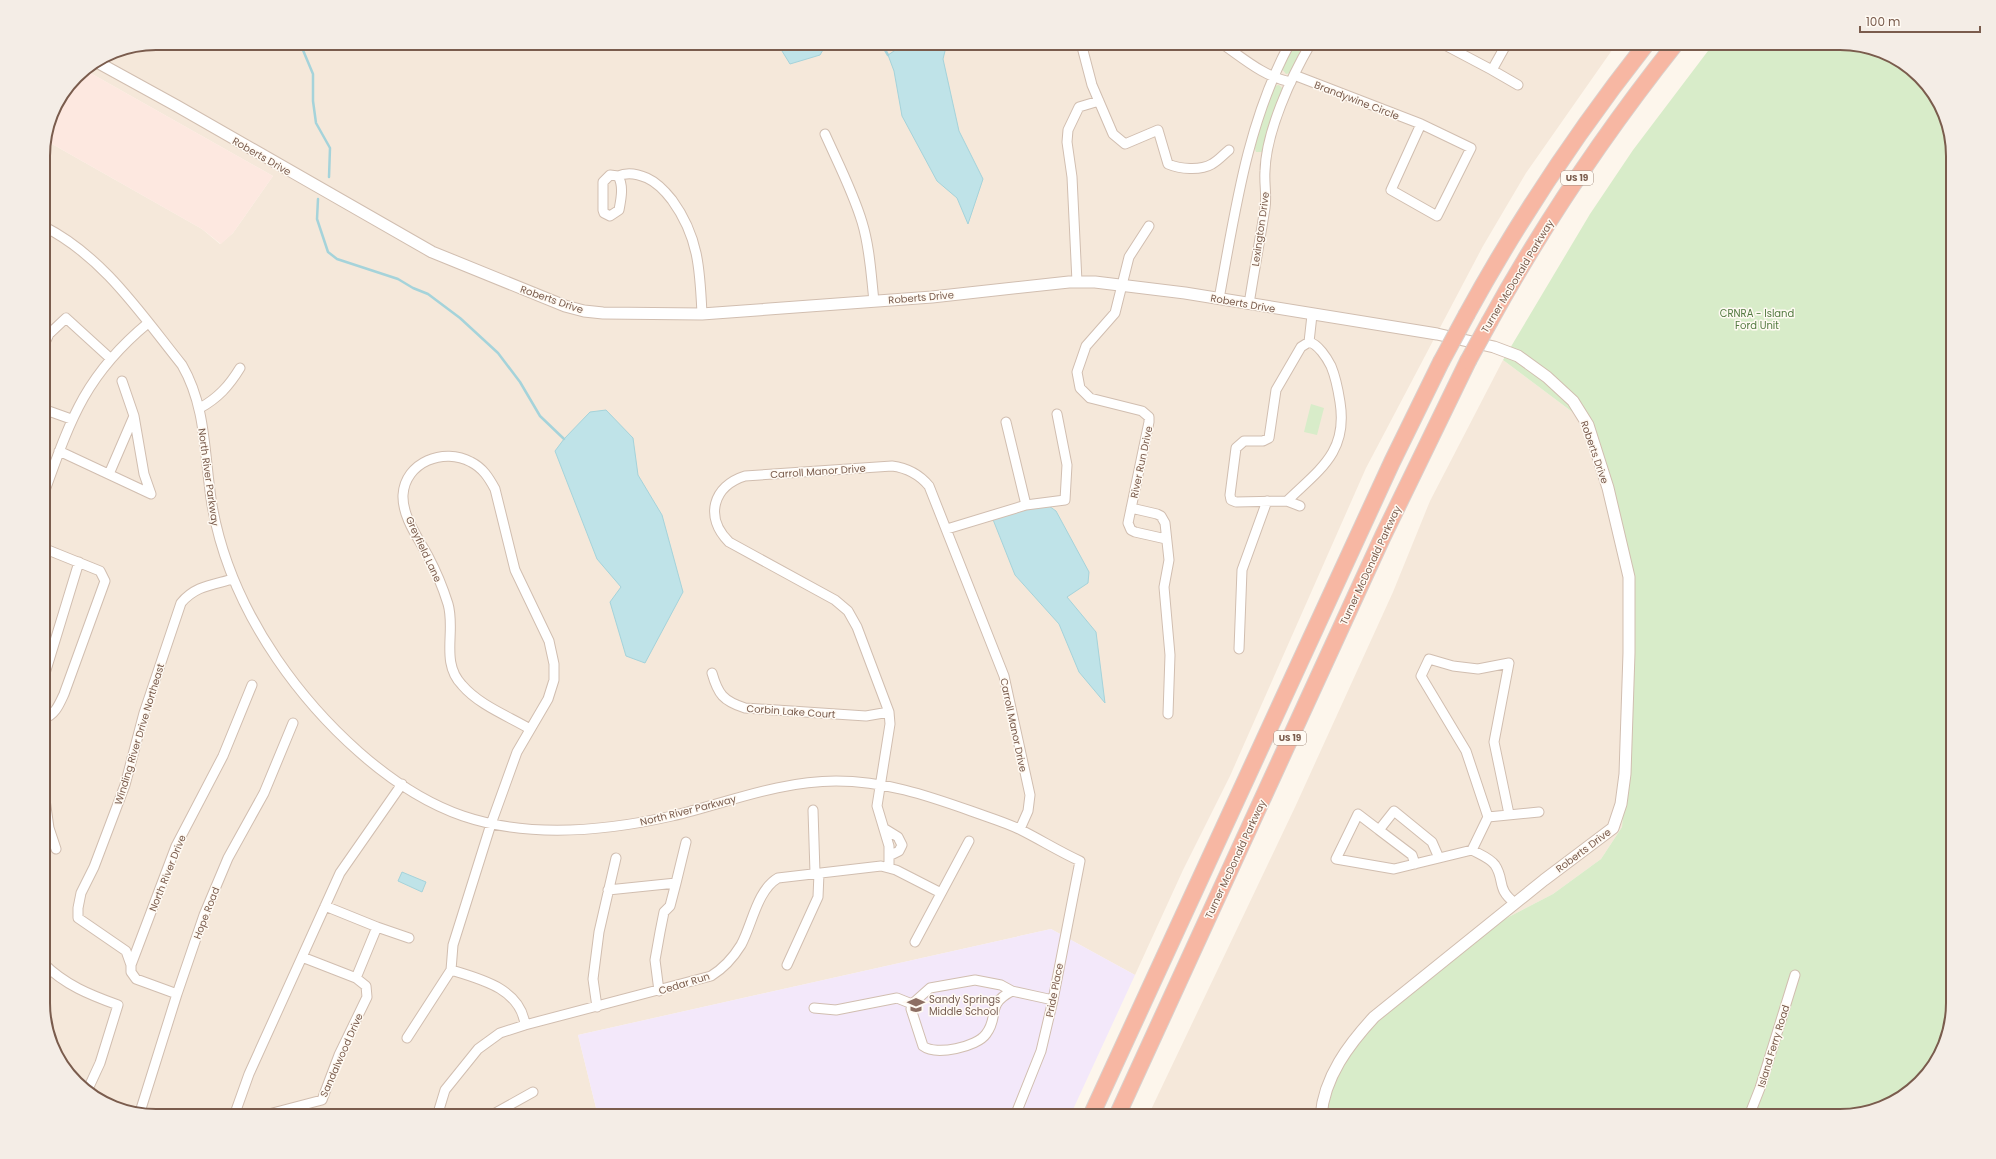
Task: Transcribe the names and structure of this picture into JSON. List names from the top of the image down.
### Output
{
  "streets": {
    "highway": ["US 19", "Turner McDonald Parkway"],
    "street": [
      "Brandywine Circle",
      "Roberts Drive",
      "Lexington Drive",
      "River Run Drive",
      "Carroll Manor Drive",
      "North River Parkway",
      "Greyfield Lane",
      "Corbin Lake Court",
      "Winding River Drive Northeast",
      "North River Drive",
      "Hope Road",
      "Cedar Run",
      "Pride Place",
      "Island Ferry Road",
      "Sandalwood Drive"
    ]
  },
  "crossings": [
    ["Brandywine Circle", "Lexington Drive"],
    ["Roberts Drive", "Lexington Drive"],
    ["Roberts Drive", "River Run Drive"],
    ["Carroll Manor Drive", "North River Parkway"],
    ["Carroll Manor Drive", "Corbin Lake Court"],
    ["North River Parkway", "Greyfield Lane"],
    ["North River Parkway", "Winding River Drive Northeast"],
    ["North River Parkway", "Pride Place"],
    ["Winding River Drive Northeast", "North River Drive"]
  ],
  "parks": ["CRNRA - Island Ford Unit"],
  "places": {
    "school or university": ["Sandy Springs Middle School"]
  },
  "scale_bar": "100 m"
}
